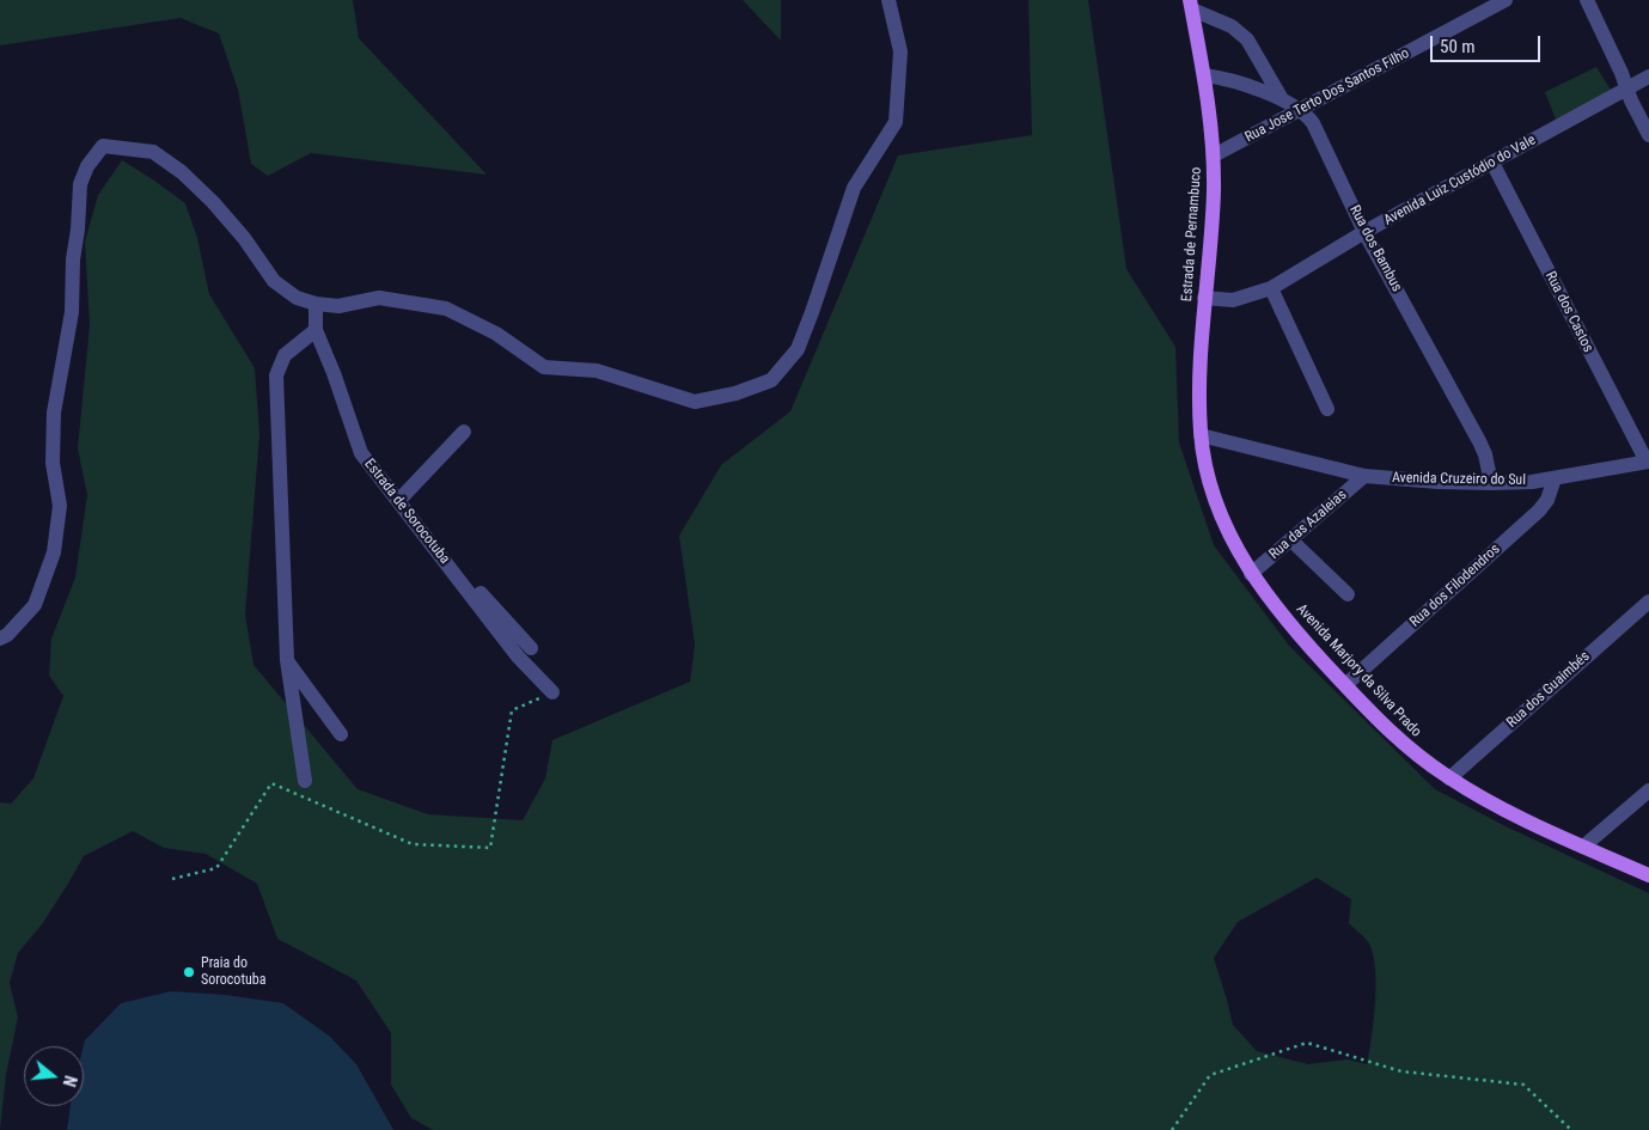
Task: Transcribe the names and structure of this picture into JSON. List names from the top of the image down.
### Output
{
  "streets": {
    "main road": ["Estrada de Pernambuco", "Avenida Marjory da Silva Prado"],
    "street": [
      "Rua Jose Terto Dos Santos Filho",
      "Avenida Luiz Custódio do Vale",
      "Rua dos Bambus",
      "Rua dos Castos",
      "Avenida Cruzeiro do Sul",
      "Estrada de Sorocotuba",
      "Rua das Azaleias",
      "Rua dos Filodendros",
      "Rua dos Guaimbés"
    ]
  },
  "crossings": [
    ["Rua Jose Terto Dos Santos Filho", "Estrada de Pernambuco"],
    ["Rua Jose Terto Dos Santos Filho", "Rua dos Bambus"],
    ["Avenida Luiz Custódio do Vale", "Estrada de Pernambuco"],
    ["Avenida Luiz Custódio do Vale", "Rua dos Bambus"],
    ["Avenida Luiz Custódio do Vale", "Rua dos Castos"],
    ["Estrada de Pernambuco", "Rua dos Bambus"],
    ["Estrada de Pernambuco", "Avenida Cruzeiro do Sul"],
    ["Estrada de Pernambuco", "Avenida Marjory da Silva Prado"],
    ["Rua dos Bambus", "Avenida Cruzeiro do Sul"],
    ["Rua dos Castos", "Avenida Cruzeiro do Sul"],
    ["Avenida Cruzeiro do Sul", "Rua das Azaleias"],
    ["Avenida Cruzeiro do Sul", "Rua dos Filodendros"],
    ["Avenida Cruzeiro do Sul", "Avenida Marjory da Silva Prado"],
    ["Rua das Azaleias", "Avenida Marjory da Silva Prado"],
    ["Rua dos Filodendros", "Avenida Marjory da Silva Prado"],
    ["Avenida Marjory da Silva Prado", "Rua dos Guaimbés"]
  ],
  "places": ["Praia do Sorocotuba"],
  "scale_bar": "50 m",
  "north": "right"
}
